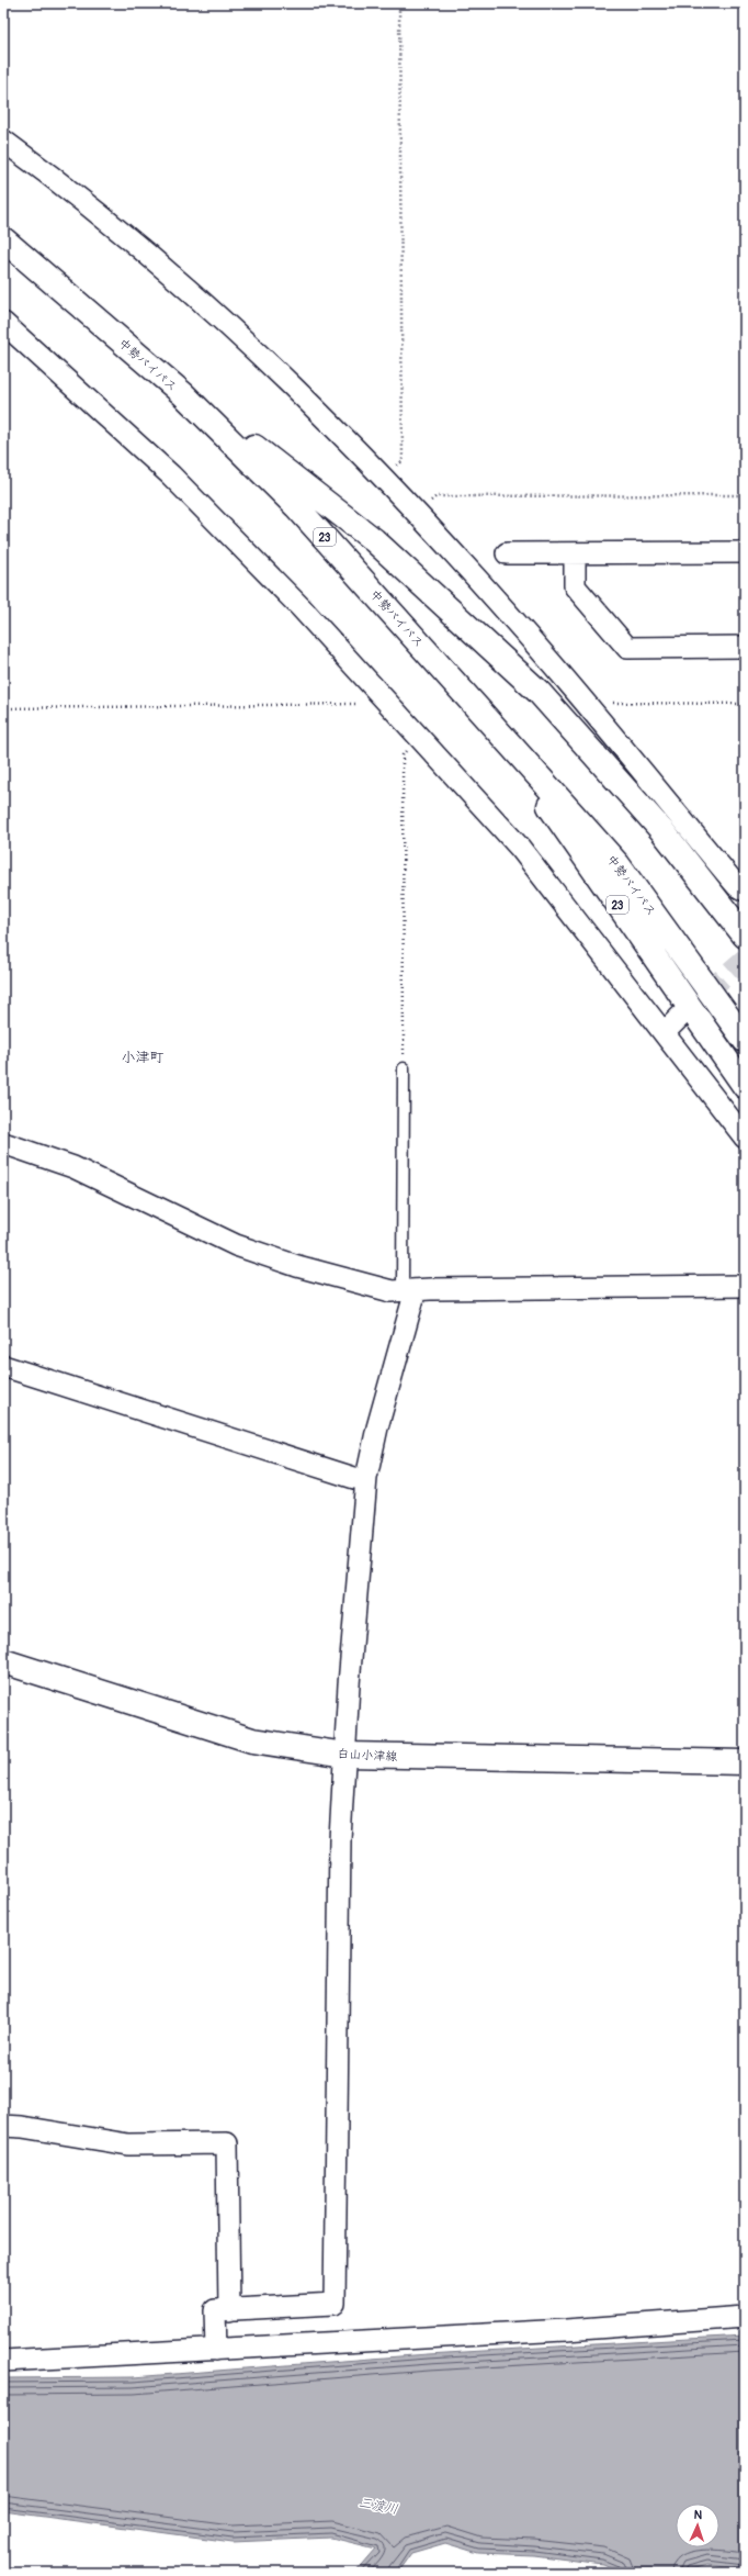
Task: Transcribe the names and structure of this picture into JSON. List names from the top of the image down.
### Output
{
  "streets": {
    "main road": ["中勢バイパス", "23", "白山小津線"]
  },
  "crossings": [
    ["中勢バイパス", "23"]
  ],
  "districts": ["小津町"],
  "water": ["三渡川"],
  "north": "top"
}
